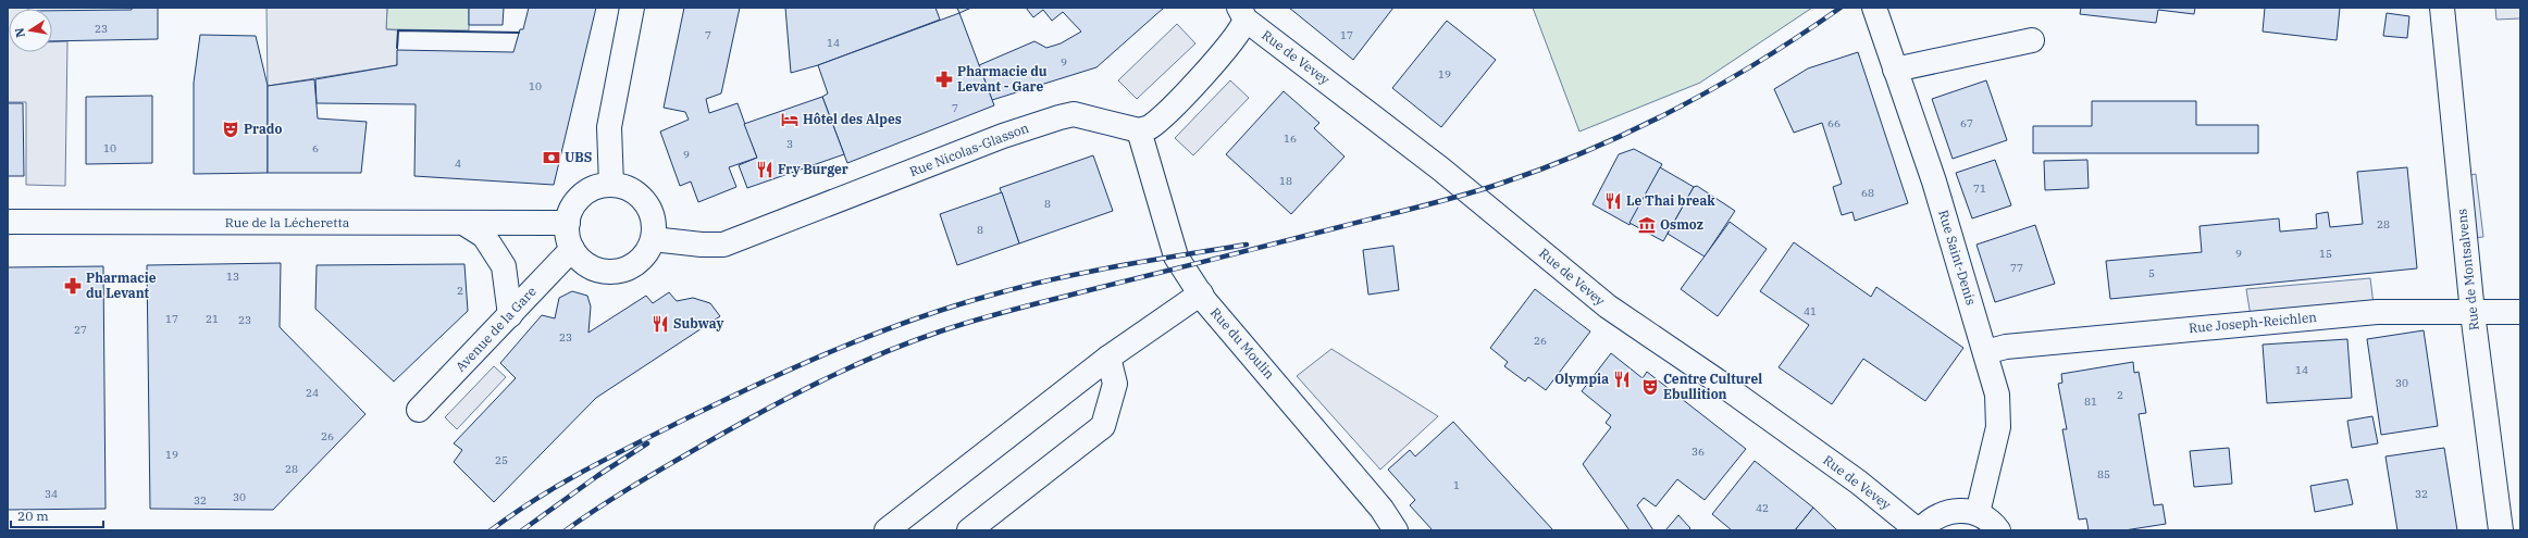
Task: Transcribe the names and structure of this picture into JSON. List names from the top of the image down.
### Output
{
  "streets": {
    "street": [
      "Rue de Vevey",
      "Rue Nicolas-Glasson",
      "Rue de la Lécheretta",
      "Rue Saint-Denis",
      "Rue de Montsalvens",
      "Rue Joseph-Reichlen",
      "Avenue de la Gare",
      "Rue du Moulin"
    ]
  },
  "crossings": [
    ["Rue Nicolas-Glasson", "Rue de la Lécheretta"],
    ["Rue Nicolas-Glasson", "Avenue de la Gare"],
    ["Rue Nicolas-Glasson", "Rue du Moulin"],
    ["Rue de la Lécheretta", "Avenue de la Gare"],
    ["Rue Saint-Denis", "Rue Joseph-Reichlen"],
    ["Rue de Montsalvens", "Rue Joseph-Reichlen"]
  ],
  "places": {
    "pharmacy": ["Pharmacie du Levant - Gare", "Pharmacie du Levant"],
    "hotel": ["Hôtel des Alpes"],
    "theatre": ["Prado", "Centre Culturel Ebullition"],
    "bank": ["UBS"],
    "restaurant": [
      "Fry Burger",
      "Le Thai break",
      "Subway",
      "Olympia"
    ],
    "museum": ["Osmoz"]
  },
  "house_numbers": [
    "23",
    "7",
    "17",
    "14",
    "9",
    "19",
    "10",
    "7",
    "66",
    "67",
    "16",
    "3",
    "10",
    "6",
    "9",
    "4",
    "18",
    "71",
    "68",
    "8",
    "28",
    "8",
    "9",
    "15",
    "77",
    "5",
    "13",
    "2",
    "41",
    "17",
    "21",
    "23",
    "27",
    "23",
    "26",
    "14",
    "30",
    "24",
    "2",
    "81",
    "26",
    "36",
    "19",
    "25",
    "28",
    "85",
    "1",
    "34",
    "32",
    "30",
    "32",
    "42"
  ],
  "scale_bar": "20 m",
  "north": "left"
}
